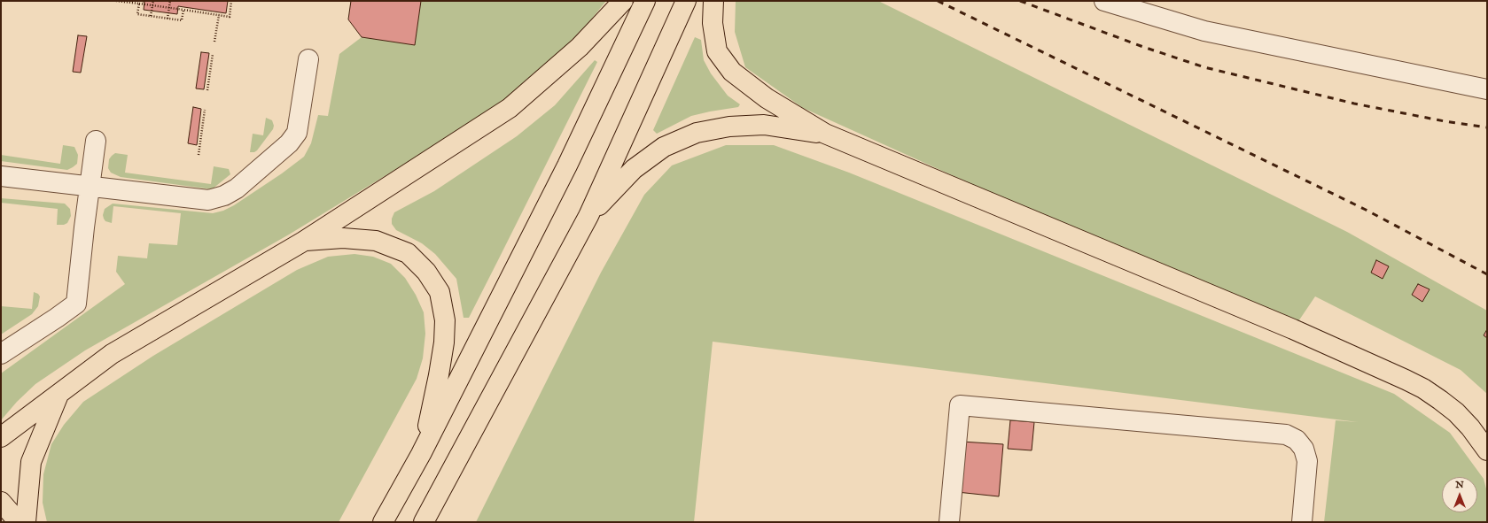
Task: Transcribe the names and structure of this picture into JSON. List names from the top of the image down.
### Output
{
  "north": "top"
}
